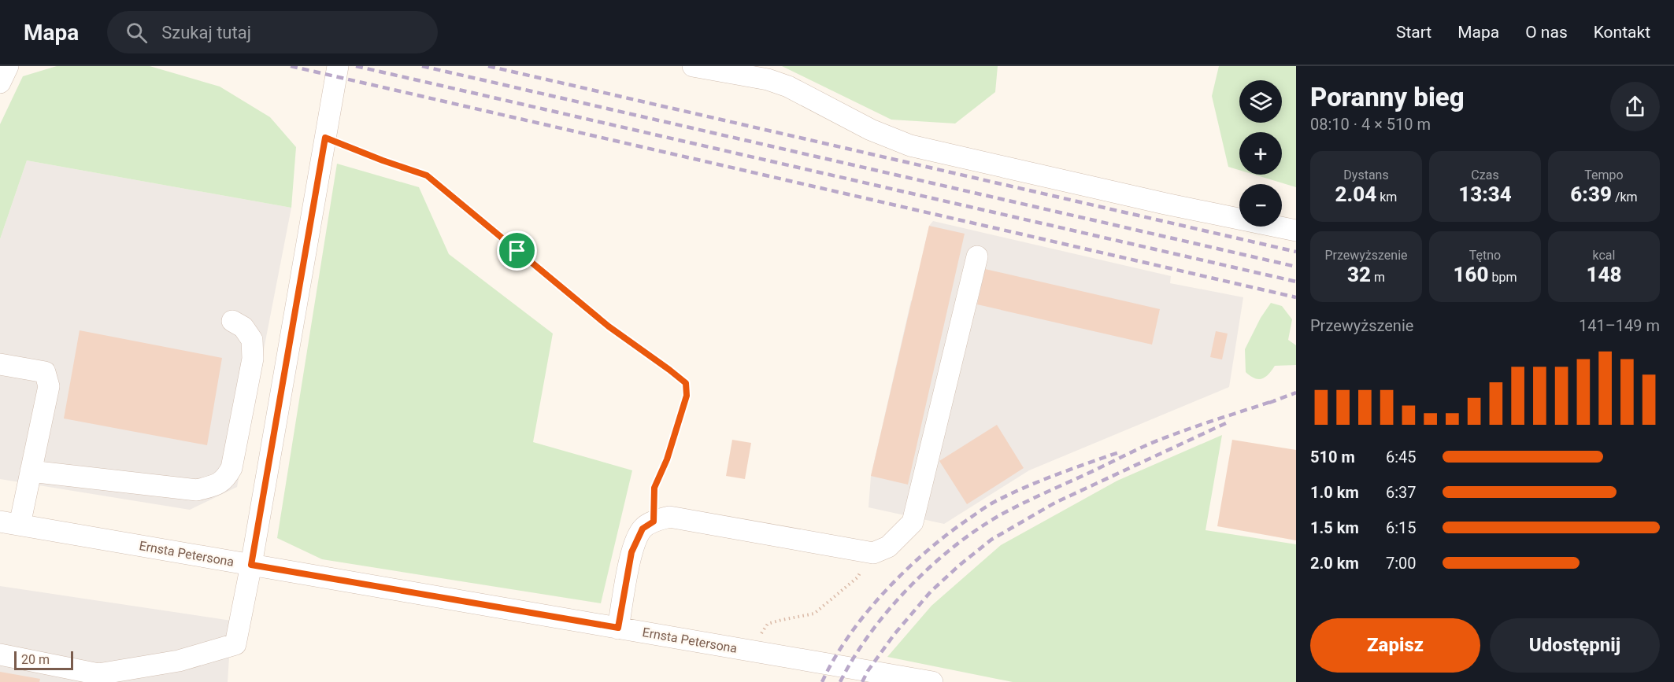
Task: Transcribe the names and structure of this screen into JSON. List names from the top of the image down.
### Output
{
  "streets": {
    "street": ["Ernsta Petersona"]
  },
  "scale_bar": "20 m",
  "page": {
    "header": "Mapa",
    "search": "Szukaj tutaj",
    "nav": [
      "Start",
      "Mapa",
      "O nas",
      "Kontakt"
    ],
    "heading": ["Poranny bieg", "08:10 · 4 × 510 m"],
    "map_buttons": ["+", "−"],
    "stats": [
      ["Dystans", "2.04 km"],
      ["Czas", "13:34"],
      ["Tempo", "6:39 /km"],
      ["Przewyższenie", "32 m"],
      ["Tętno", "160 bpm"],
      ["kcal", "148"]
    ],
    "chart": ["Przewyższenie", "141–149 m"],
    "list": [
      {
        "name": "510 m",
        "note": "6:45"
      },
      {
        "name": "1.0 km",
        "note": "6:37"
      },
      {
        "name": "1.5 km",
        "note": "6:15"
      },
      {
        "name": "2.0 km",
        "note": "7:00"
      }
    ],
    "buttons": ["Zapisz", "Udostępnij"],
    "scale": "20 m"
  }
}
